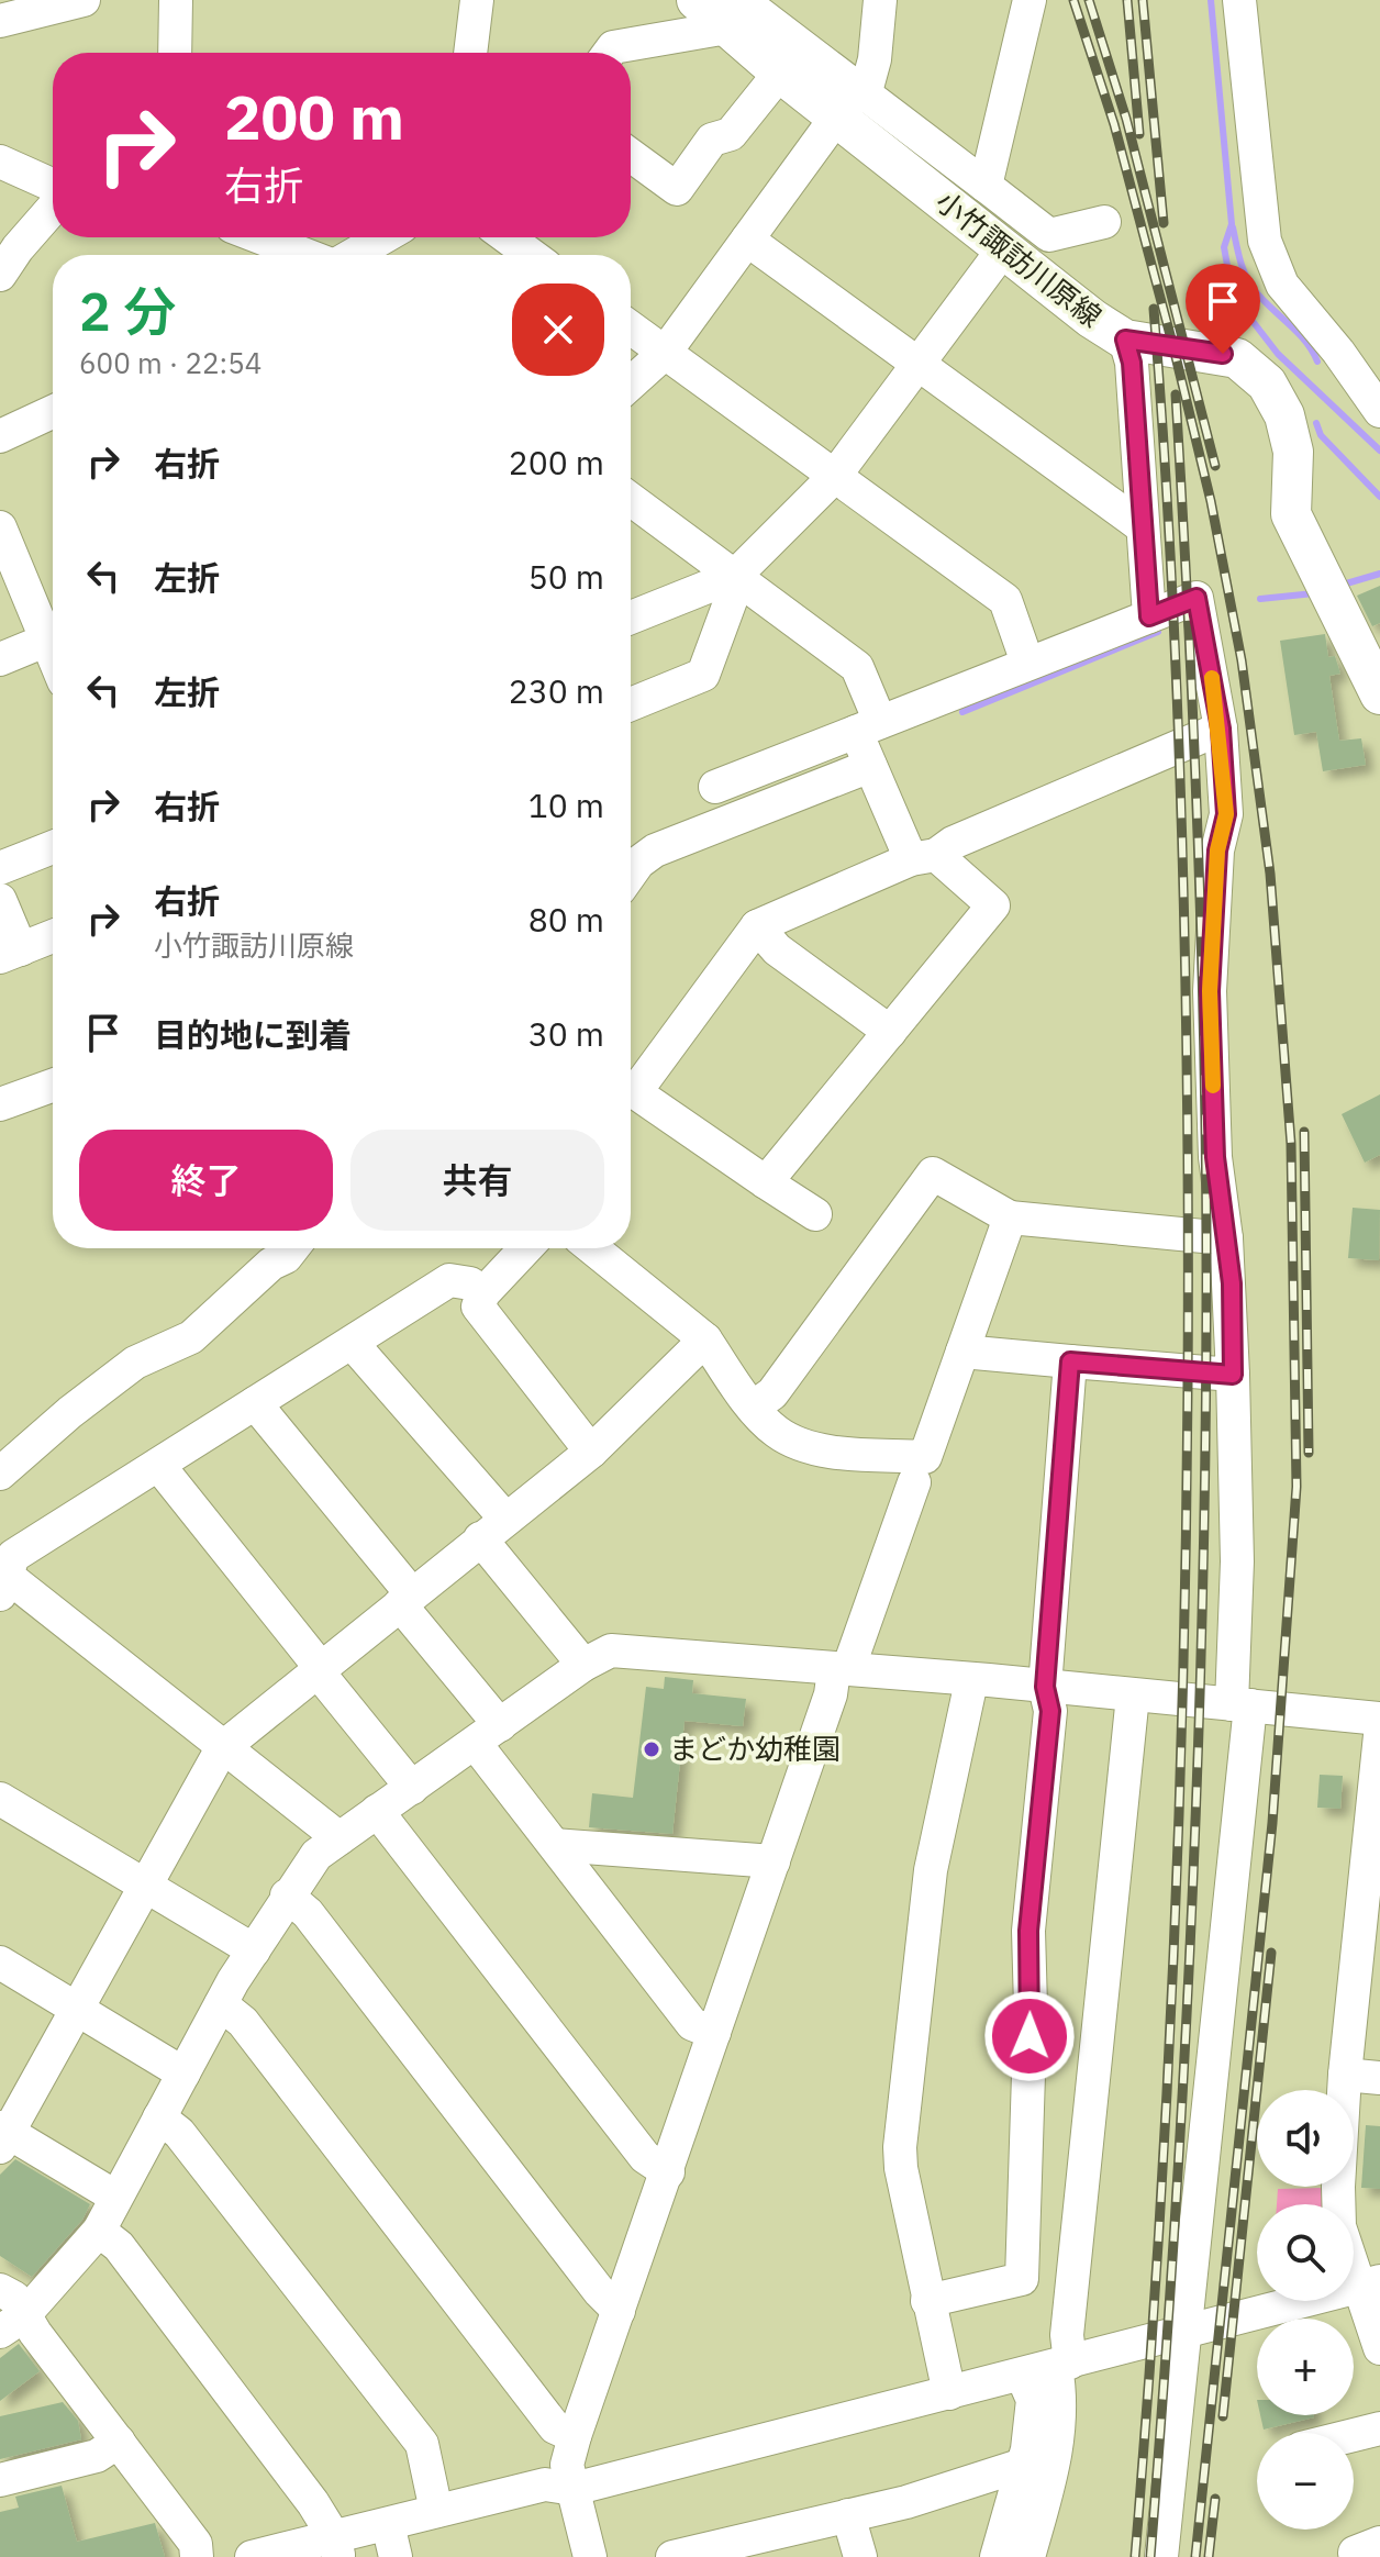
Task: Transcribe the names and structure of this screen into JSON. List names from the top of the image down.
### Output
{
  "streets": {
    "main road": ["小竹諏訪川原線"]
  },
  "places": ["まどか幼稚園"],
  "page": {
    "turn": ["200 m", "右折"],
    "heading": ["2 分", "600 m · 22:54"],
    "list": [
      {
        "name": "右折",
        "value": "200 m"
      },
      {
        "name": "左折",
        "value": "50 m"
      },
      {
        "name": "左折",
        "value": "230 m"
      },
      {
        "name": "右折",
        "value": "10 m"
      },
      {
        "name": "右折",
        "note": "小竹諏訪川原線",
        "value": "80 m"
      },
      {
        "name": "目的地に到着",
        "value": "30 m"
      }
    ],
    "buttons": ["終了", "共有"],
    "map_buttons": ["+", "−"]
  }
}
